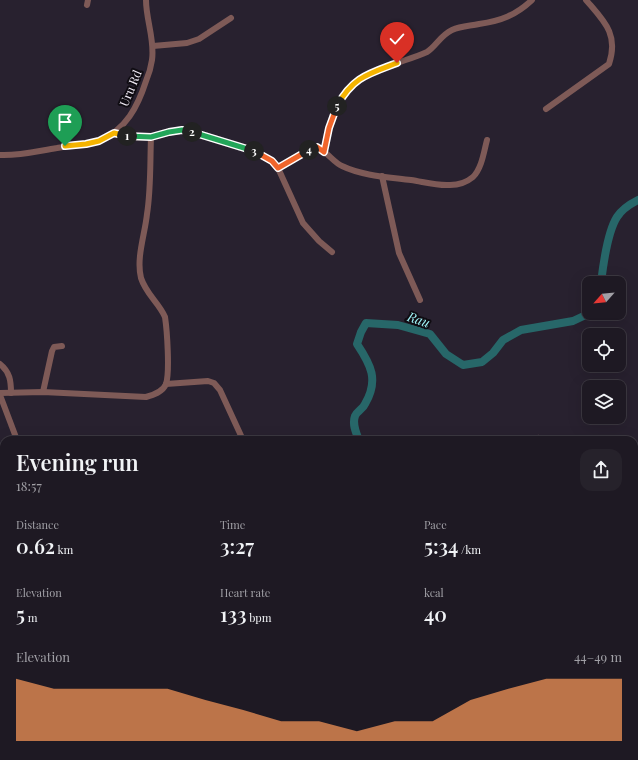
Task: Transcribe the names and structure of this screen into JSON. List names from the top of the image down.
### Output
{
  "streets": {
    "street": ["Uru Rd"]
  },
  "water": ["Rau"],
  "north": "bottom left",
  "page": {
    "pins": [
      "5",
      "2",
      "1",
      "4",
      "3"
    ],
    "heading": ["Evening run", "18:57"],
    "stats": [
      ["Distance", "0.62 km"],
      ["Time", "3:27"],
      ["Pace", "5:34 /km"],
      ["Elevation", "5 m"],
      ["Heart rate", "133 bpm"],
      ["kcal", "40"]
    ],
    "chart": ["Elevation", "44–49 m"]
  }
}
